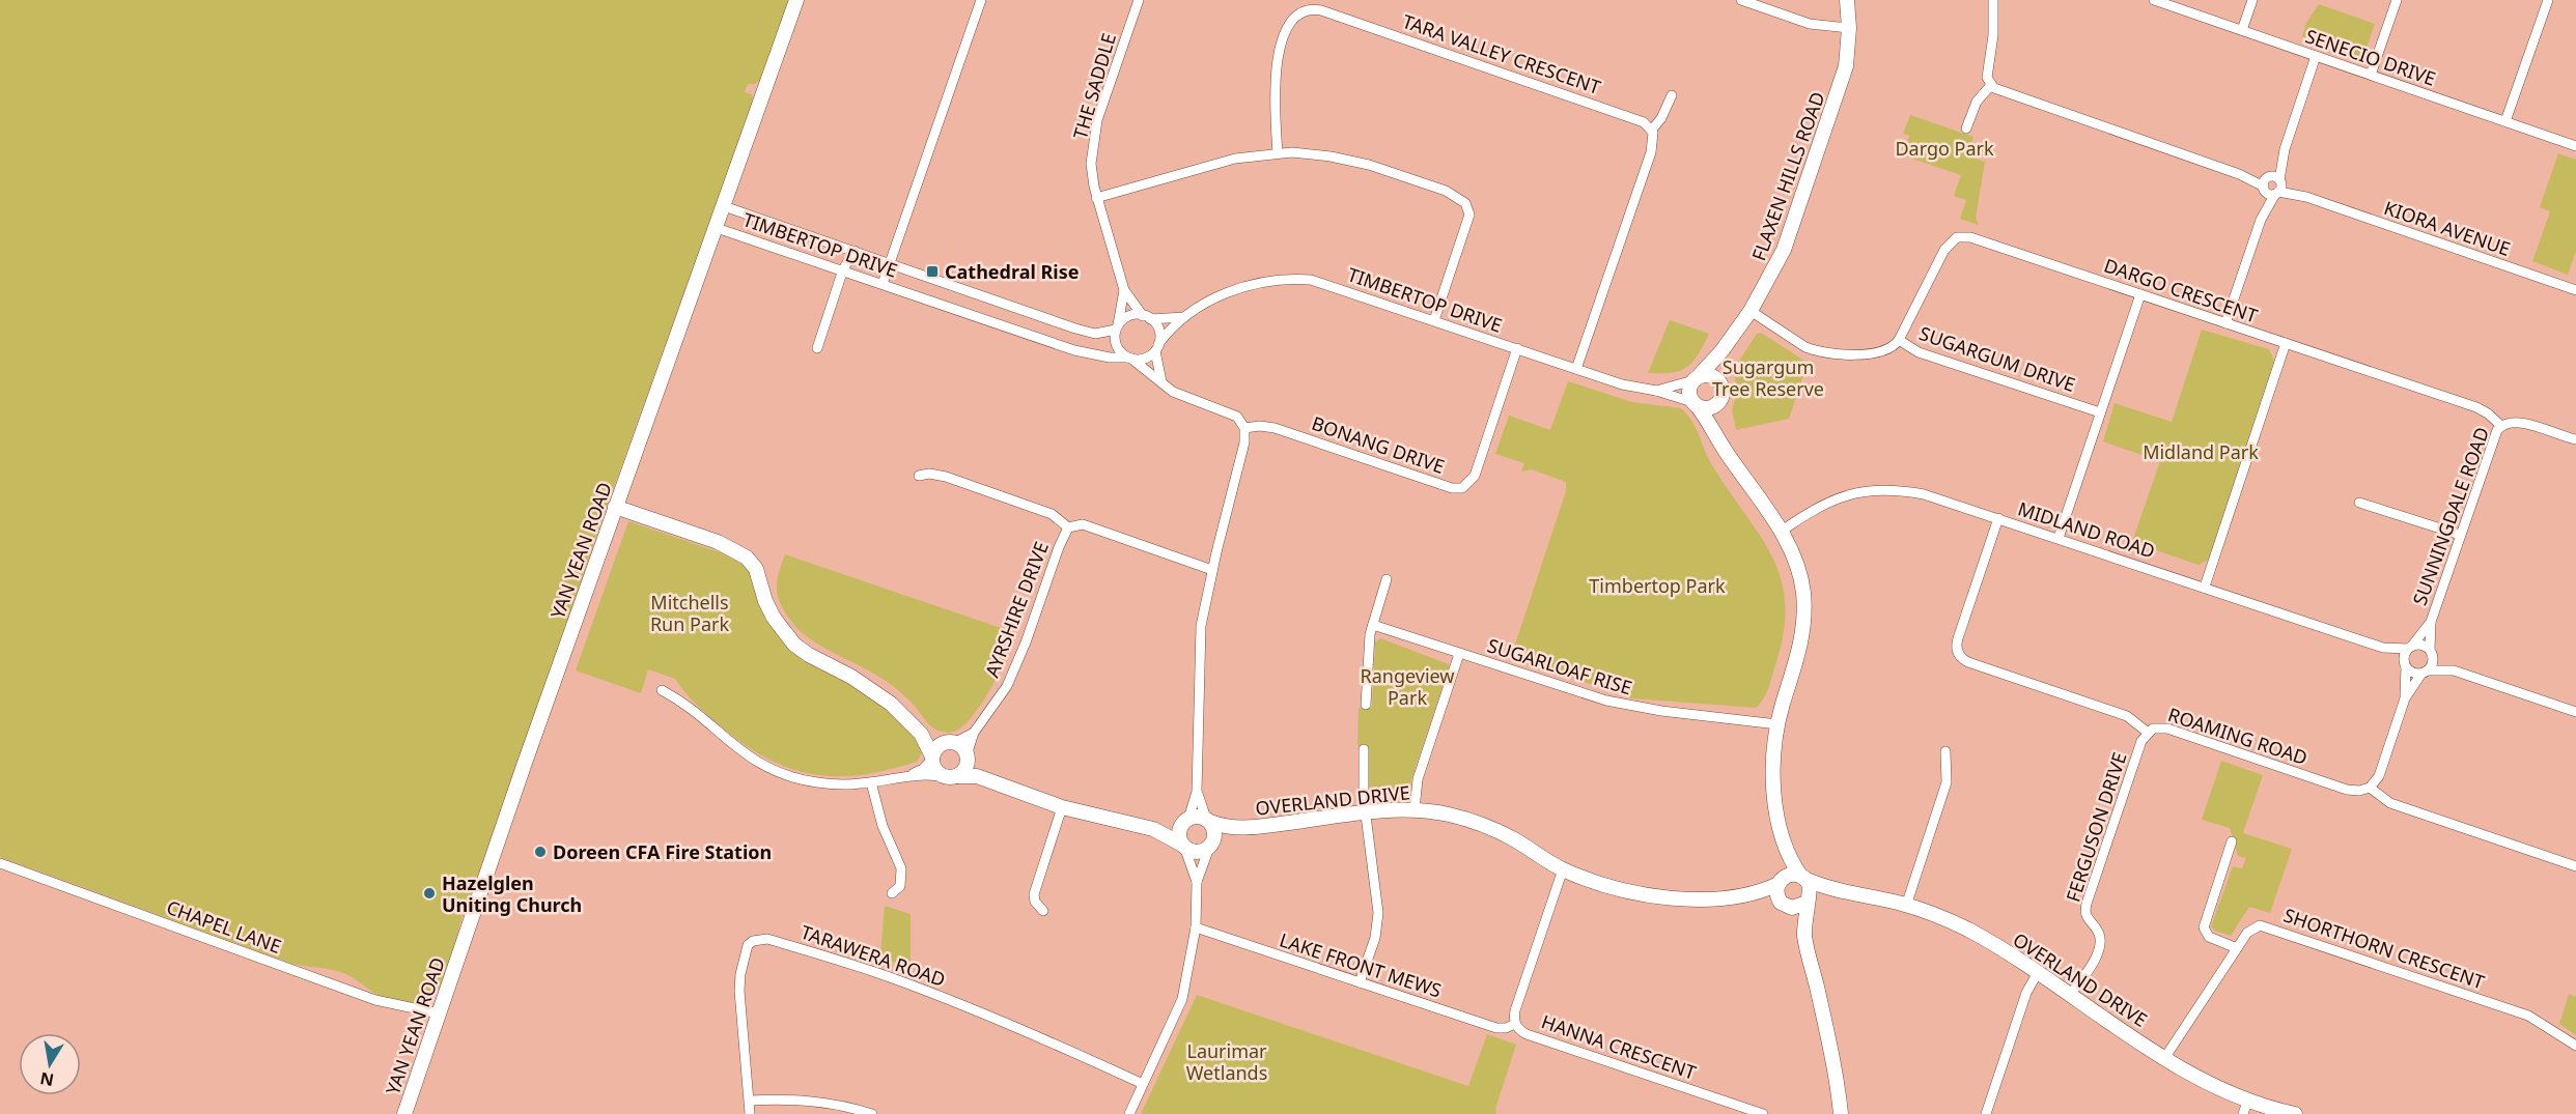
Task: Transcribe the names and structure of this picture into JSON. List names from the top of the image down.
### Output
{
  "streets": {
    "street": [
      "TARA VALLEY CRESCENT",
      "SENECIO DRIVE",
      "THE SADDLE",
      "FLAXEN HILLS ROAD",
      "KIORA AVENUE",
      "TIMBERTOP DRIVE",
      "DARGO CRESCENT",
      "SUGARGUM DRIVE",
      "BONANG DRIVE",
      "SUNNINGDALE ROAD",
      "MIDLAND ROAD",
      "YAN YEAN ROAD",
      "AYRSHIRE DRIVE",
      "SUGARLOAF RISE",
      "ROAMING ROAD",
      "OVERLAND DRIVE",
      "FERGUSON DRIVE",
      "CHAPEL LANE",
      "SHORTHORN CRESCENT",
      "TARAWERA ROAD",
      "LAKE FRONT MEWS",
      "HANNA CRESCENT"
    ]
  },
  "crossings": [
    ["THE SADDLE", "TIMBERTOP DRIVE"],
    ["FLAXEN HILLS ROAD", "TIMBERTOP DRIVE"],
    ["FLAXEN HILLS ROAD", "SUGARGUM DRIVE"],
    ["TIMBERTOP DRIVE", "BONANG DRIVE"],
    ["TIMBERTOP DRIVE", "YAN YEAN ROAD"],
    ["DARGO CRESCENT", "SUGARGUM DRIVE"],
    ["DARGO CRESCENT", "SUNNINGDALE ROAD"],
    ["SUNNINGDALE ROAD", "MIDLAND ROAD"],
    ["MIDLAND ROAD", "ROAMING ROAD"],
    ["YAN YEAN ROAD", "CHAPEL LANE"],
    ["ROAMING ROAD", "FERGUSON DRIVE"],
    ["OVERLAND DRIVE", "FERGUSON DRIVE"],
    ["OVERLAND DRIVE", "SHORTHORN CRESCENT"],
    ["OVERLAND DRIVE", "HANNA CRESCENT"],
    ["LAKE FRONT MEWS", "HANNA CRESCENT"]
  ],
  "parks": [
    "Dargo Park",
    "Sugargum Tree Reserve",
    "Midland Park",
    "Timbertop Park",
    "Mitchells Run Park",
    "Rangeview Park",
    "Laurimar Wetlands"
  ],
  "places": {
    "transit": ["Cathedral Rise"],
    "other": ["Doreen CFA Fire Station", "Hazelglen Uniting Church"]
  },
  "north": "bottom"
}
